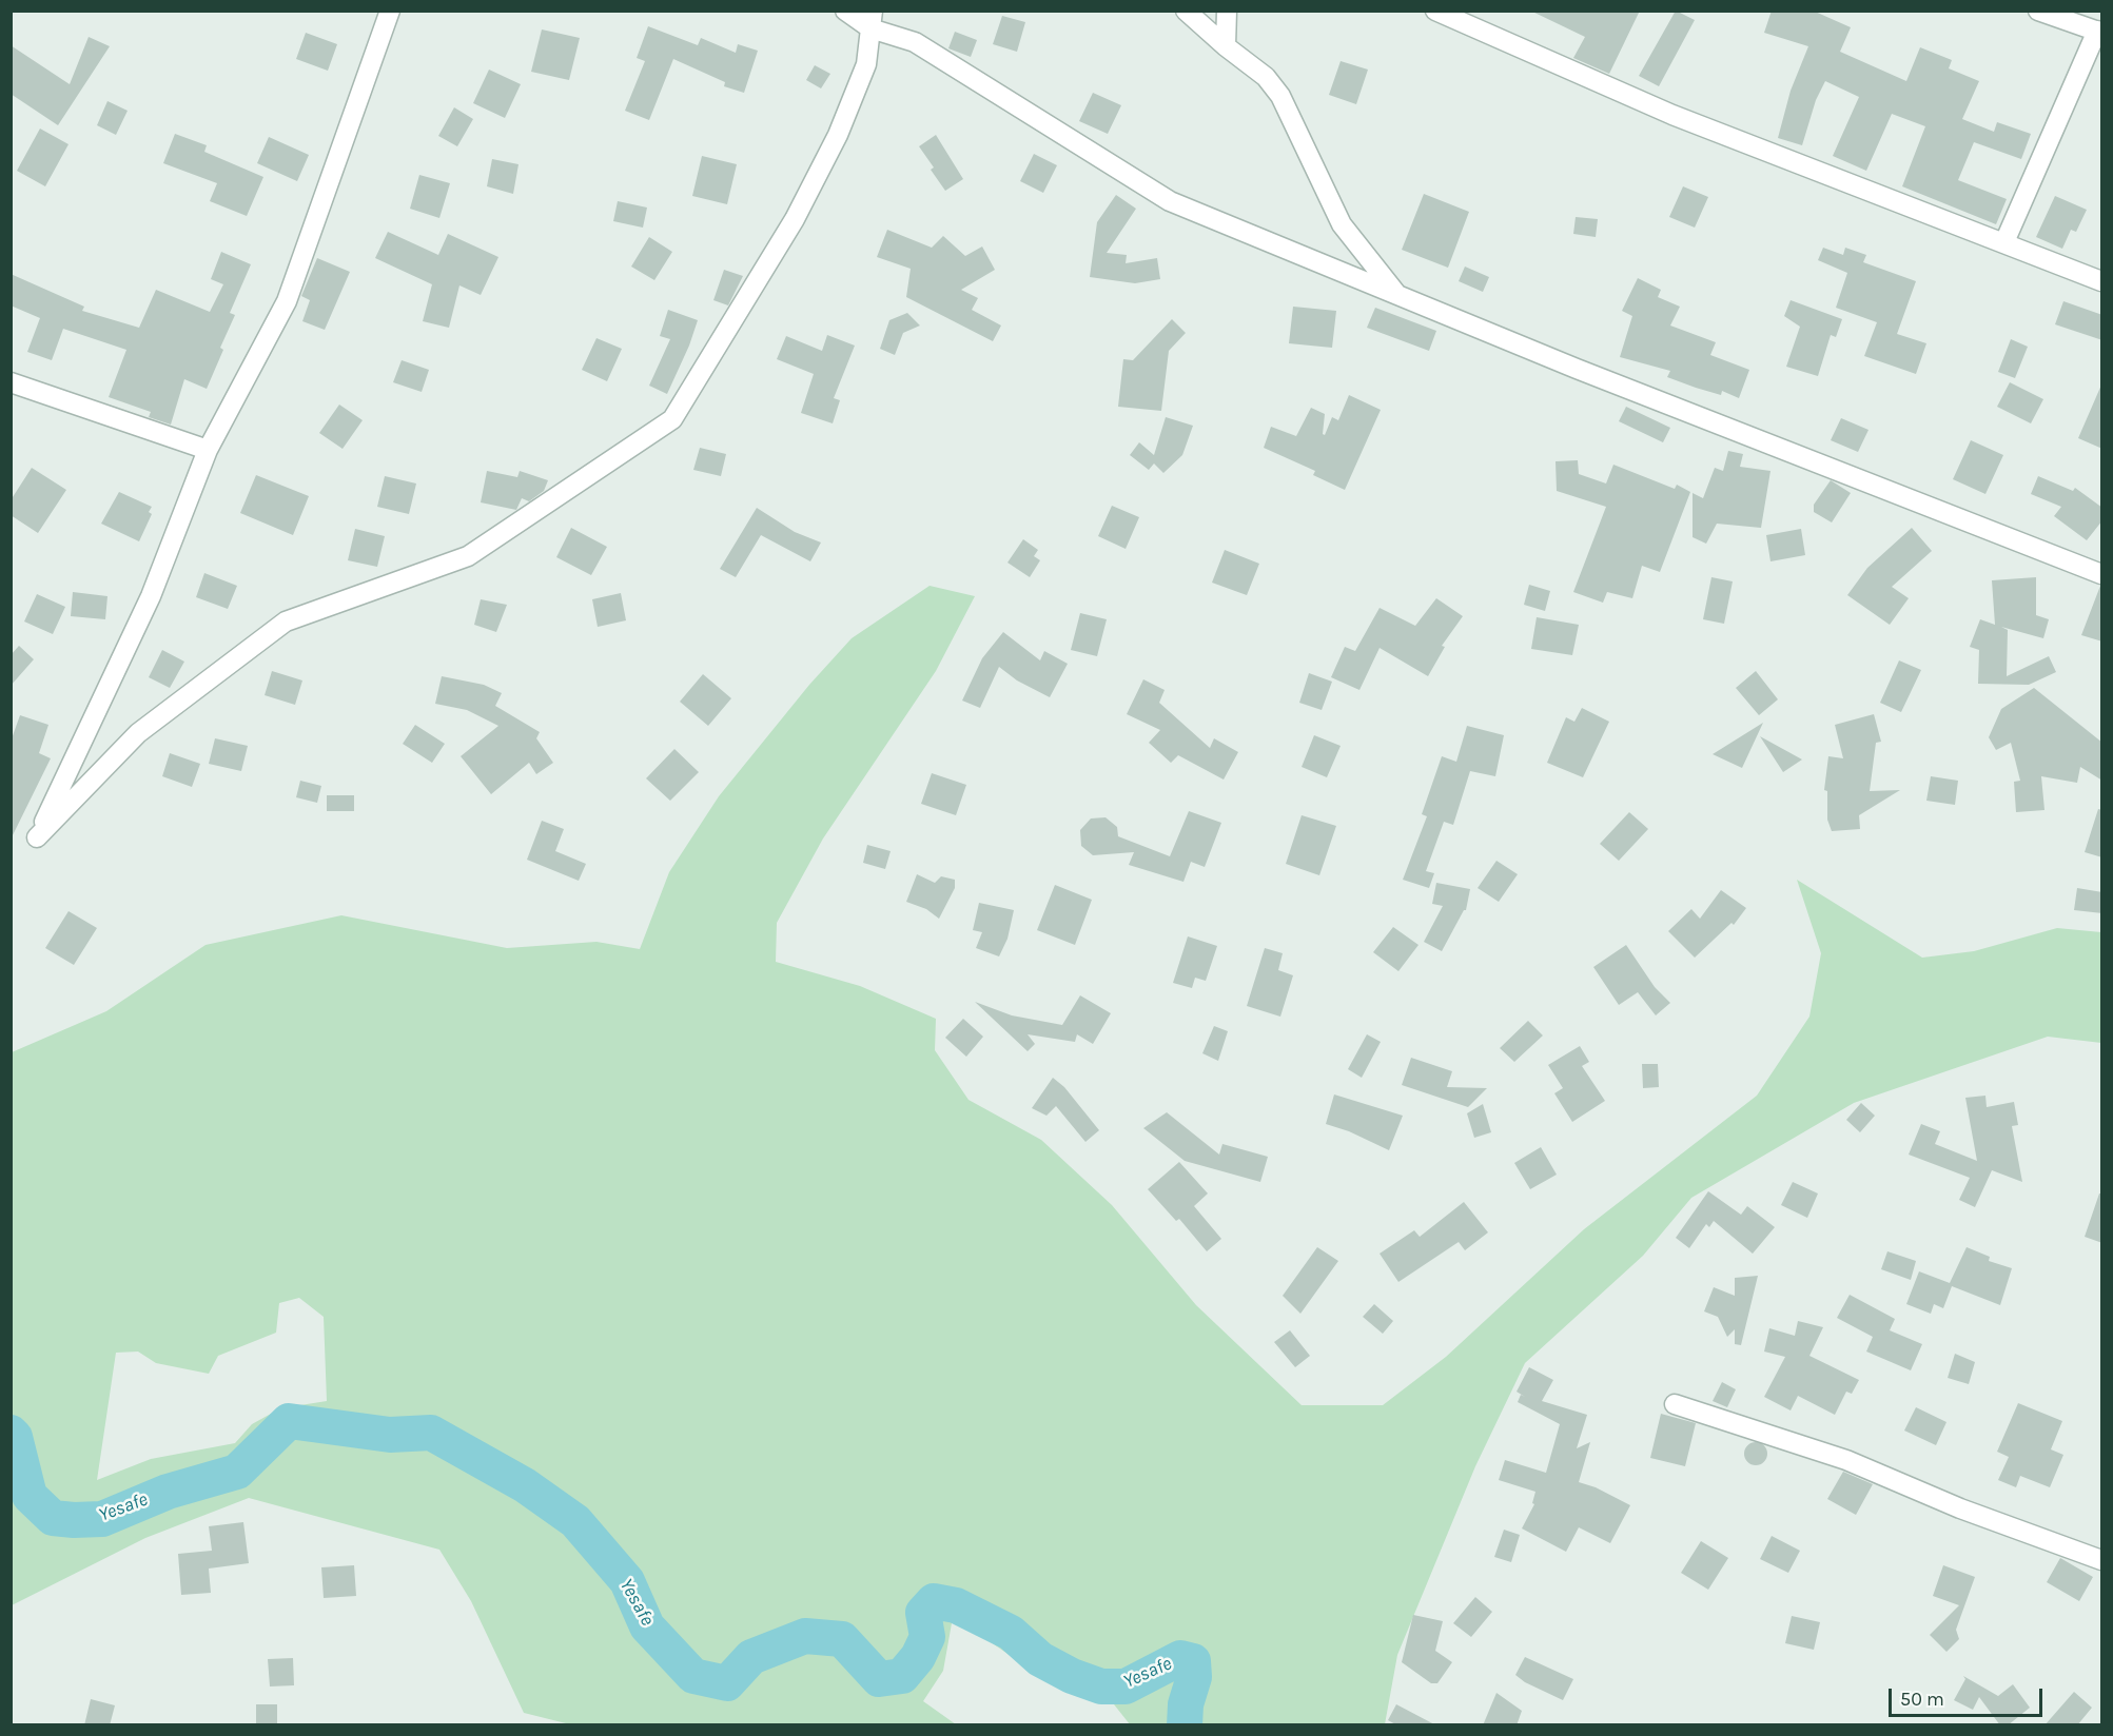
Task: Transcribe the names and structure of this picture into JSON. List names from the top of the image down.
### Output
{
  "water": ["Yesafe"],
  "scale_bar": "50 m"
}
